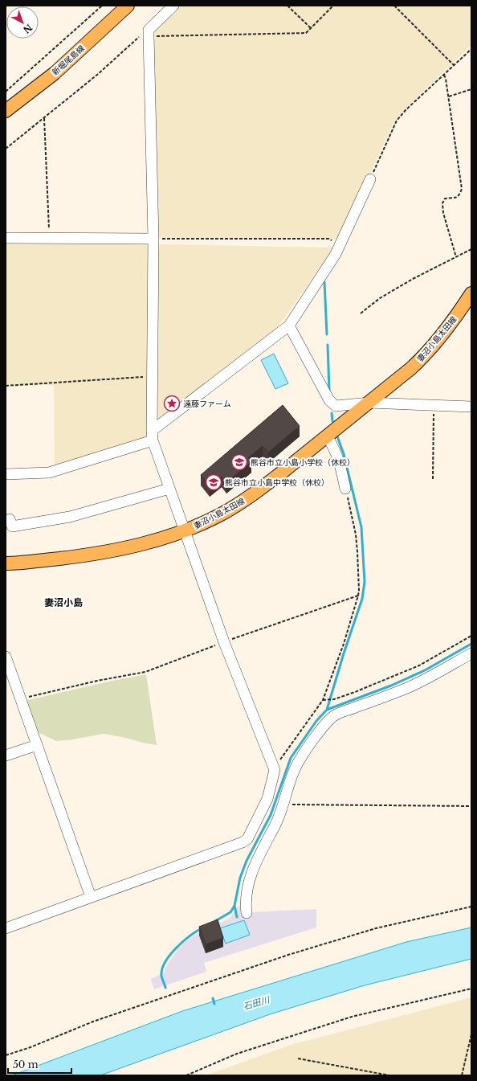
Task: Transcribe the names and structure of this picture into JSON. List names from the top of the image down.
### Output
{
  "streets": {
    "main road": ["新堀尾島線", "妻沼小島太田線"]
  },
  "districts": ["妻沼小島"],
  "water": ["石田川"],
  "places": {
    "place": ["遠藤ファーム"],
    "school or university": ["熊谷市立小島小学校（休校）", "熊谷市立小島中学校（休校）"]
  },
  "scale_bar": "50 m",
  "north": "bottom right"
}
